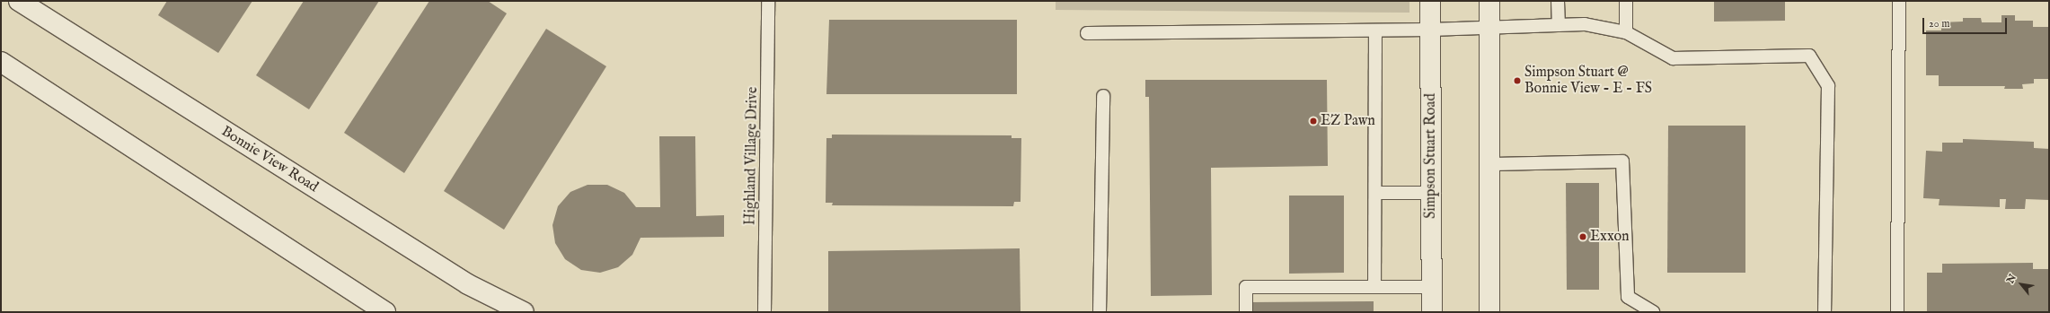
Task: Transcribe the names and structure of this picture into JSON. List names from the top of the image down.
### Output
{
  "streets": {
    "main road": ["Simpson Stuart Road", "Bonnie View Road"],
    "lane": ["Highland Village Drive"]
  },
  "places": ["Simpson Stuart @ Bonnie View - E - FS", "EZ Pawn", "Exxon"],
  "scale_bar": "20 m",
  "north": "top left"
}
